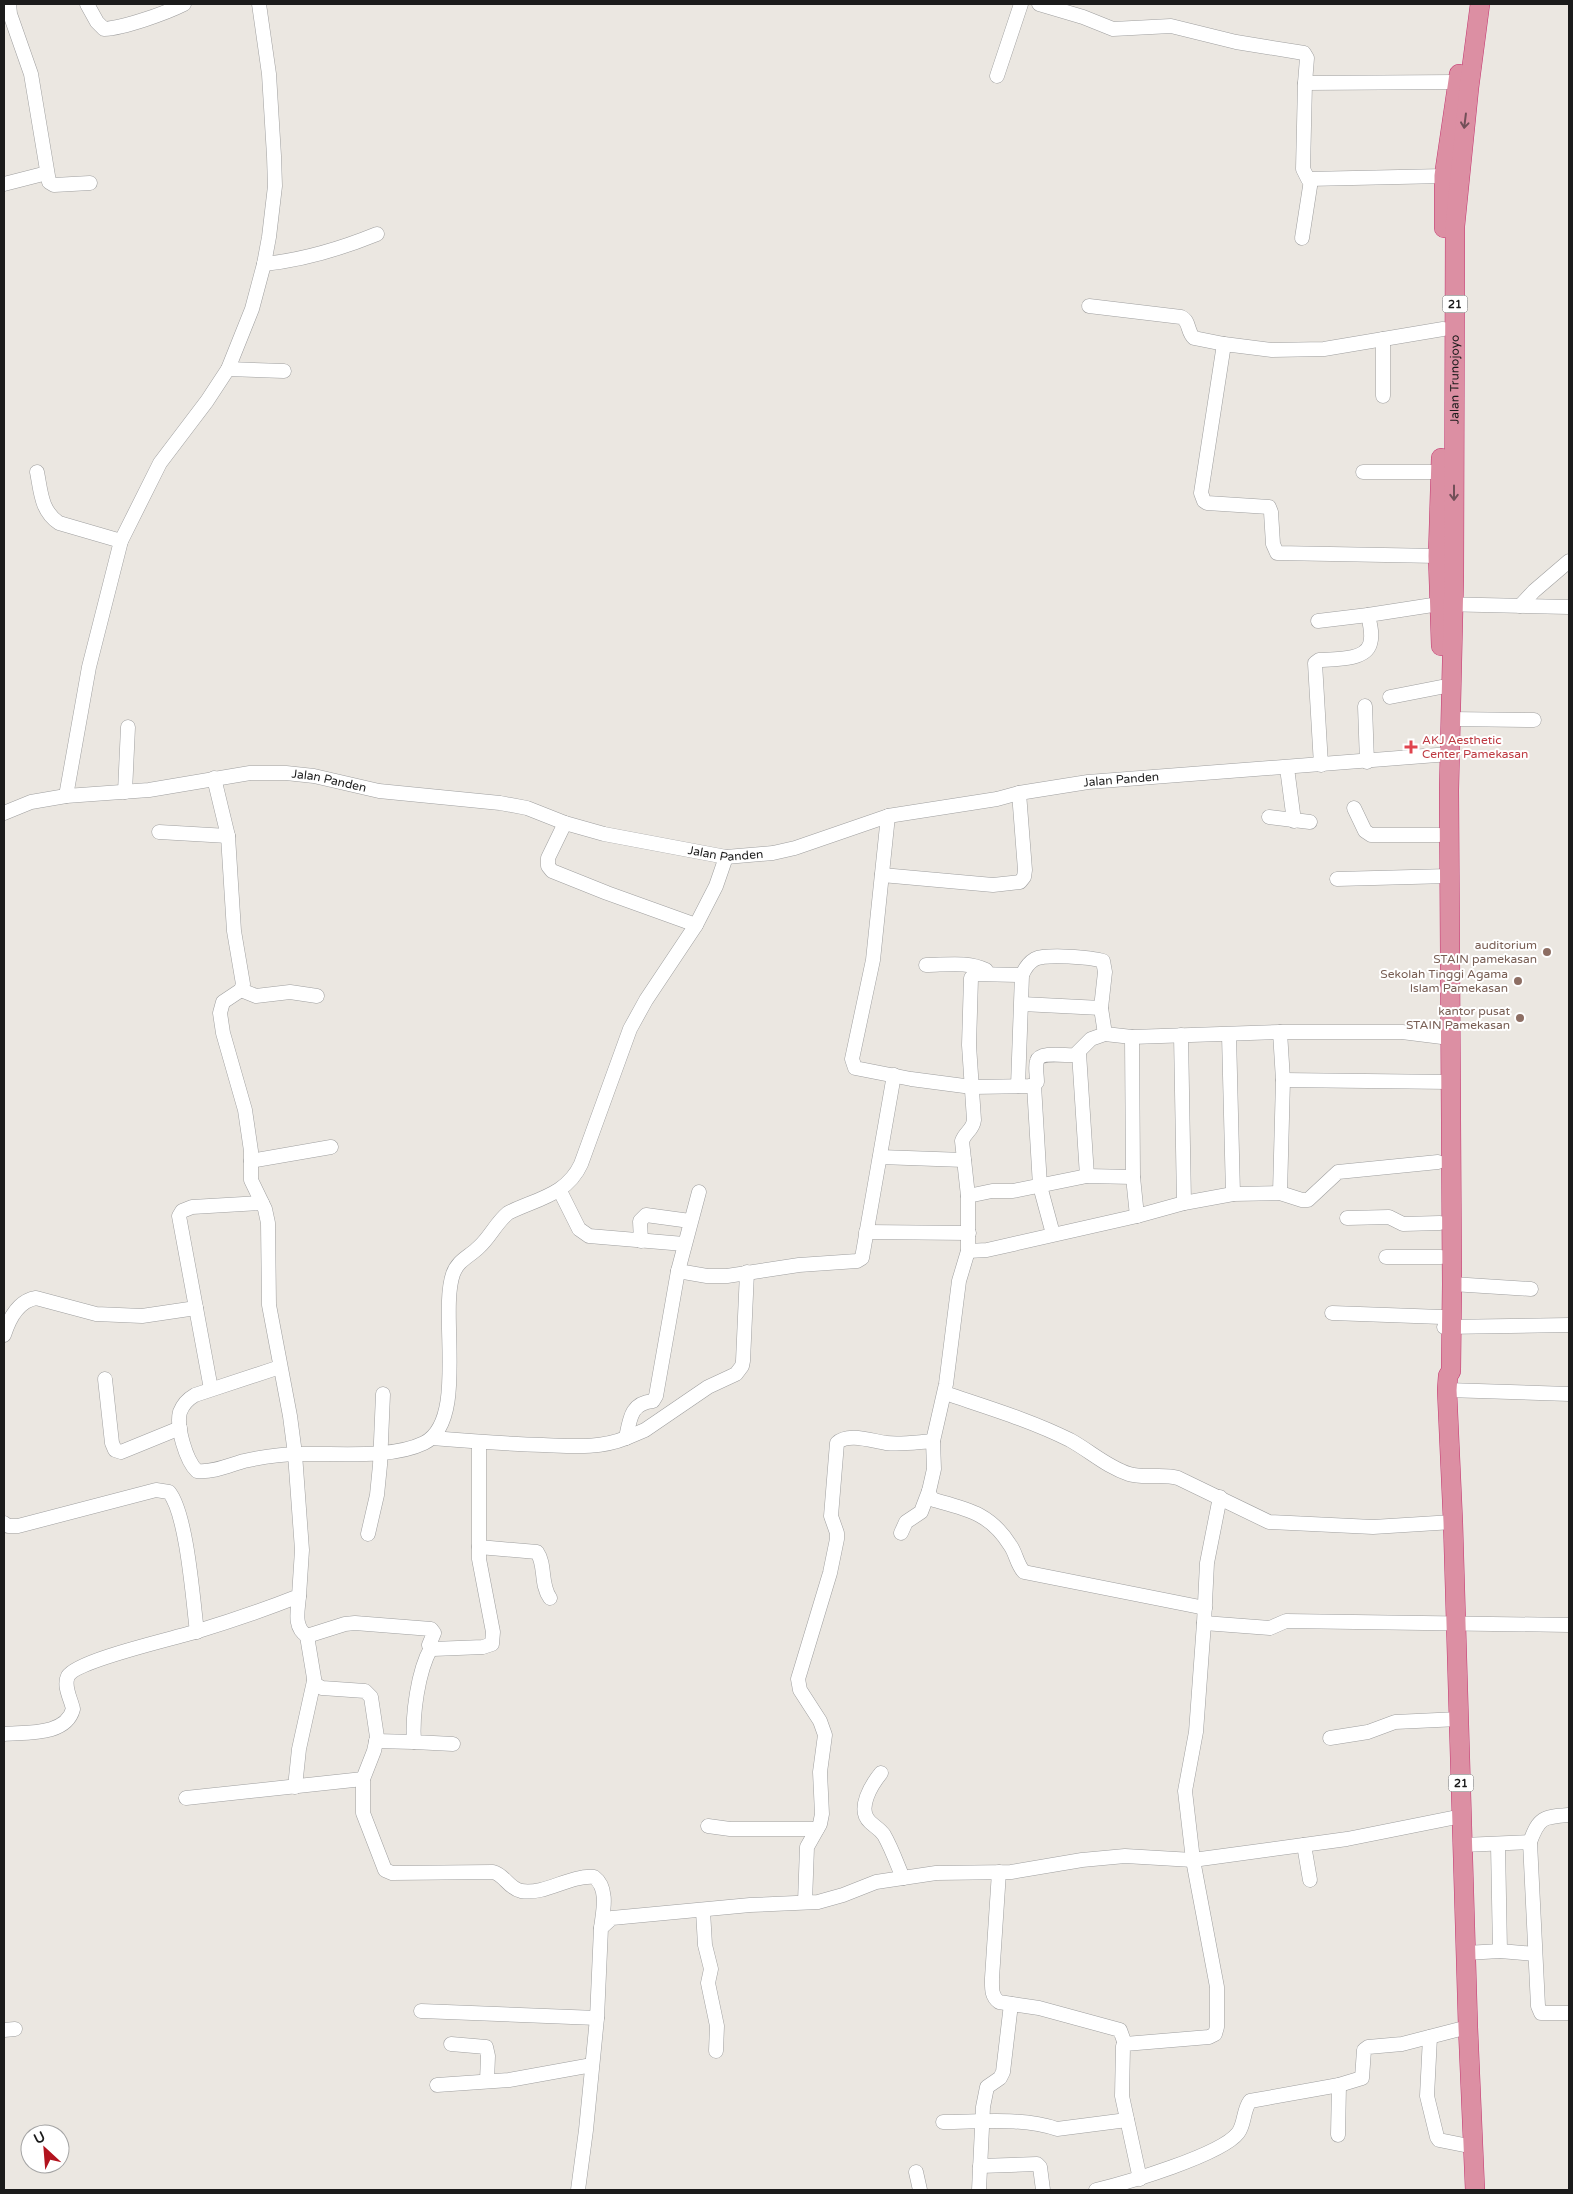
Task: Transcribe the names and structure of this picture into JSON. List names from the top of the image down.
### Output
{
  "streets": {
    "highway": ["21", "Jalan Trunojoyo"],
    "street": ["Jalan Panden"]
  },
  "crossings": [
    ["21", "Jalan Trunojoyo"],
    ["21", "Jalan Panden"]
  ],
  "places": {
    "health": ["AKJ Aesthetic Center Pamekasan"],
    "other": ["auditorium STAIN pamekasan", "Sekolah Tinggi Agama Islam Pamekasan", "kantor pusat STAIN Pamekasan"]
  },
  "north": "top left"
}
